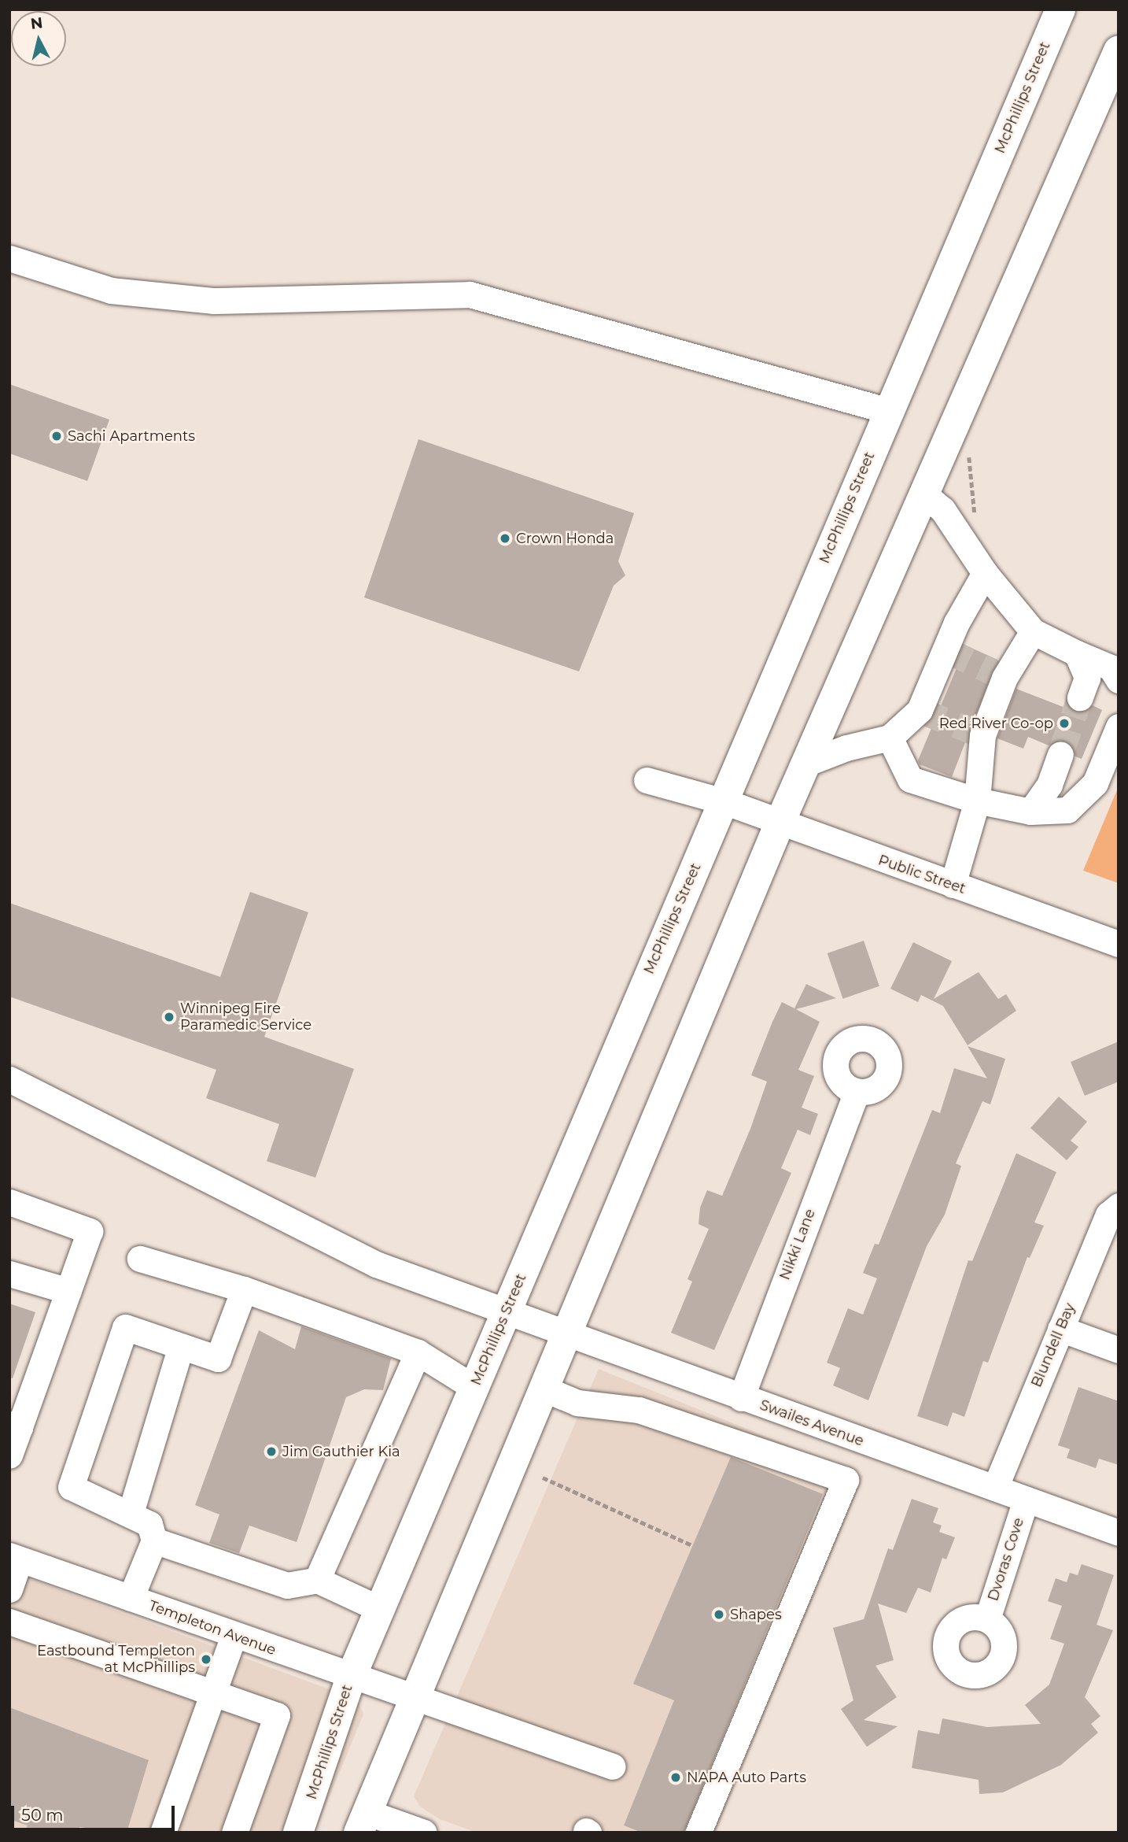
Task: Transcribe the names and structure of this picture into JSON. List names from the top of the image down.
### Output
{
  "streets": {
    "main road": ["McPhillips Street"],
    "street": [
      "Public Street",
      "Nikki Lane",
      "Blundell Bay",
      "Swailes Avenue",
      "Dvoras Cove",
      "Templeton Avenue"
    ]
  },
  "crossings": [
    ["McPhillips Street", "Public Street"],
    ["McPhillips Street", "Swailes Avenue"],
    ["McPhillips Street", "Templeton Avenue"],
    ["Nikki Lane", "Swailes Avenue"],
    ["Blundell Bay", "Swailes Avenue"],
    ["Swailes Avenue", "Dvoras Cove"]
  ],
  "places": [
    "Sachi Apartments",
    "Crown Honda",
    "Red River Co-op",
    "Winnipeg Fire Paramedic Service",
    "Jim Gauthier Kia",
    "Shapes",
    "Eastbound Templeton at McPhillips",
    "NAPA Auto Parts"
  ],
  "scale_bar": "50 m",
  "north": "top"
}
